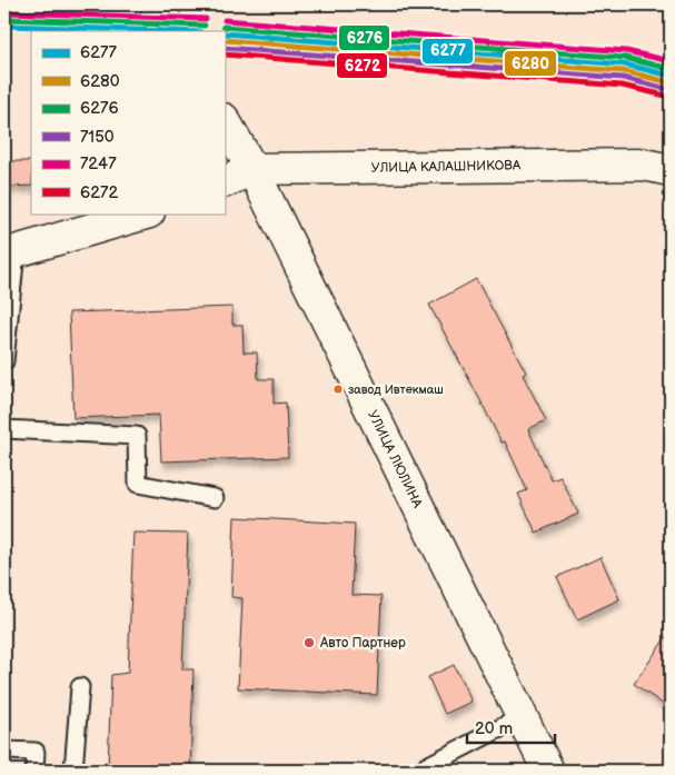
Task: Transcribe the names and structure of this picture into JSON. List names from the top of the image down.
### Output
{
  "streets": {
    "main road": ["УЛИЦА КАЛАШНИКОВА", "УЛИЦА ЛЮЛИНА"]
  },
  "crossings": [
    ["УЛИЦА КАЛАШНИКОВА", "УЛИЦА ЛЮЛИНА"]
  ],
  "places": ["завод Ивтекмаш", "Авто Партнер"],
  "lines": [
    "transit line 7247",
    "transit line 6276",
    "transit line 6277",
    "transit line 6280",
    "transit line 7150",
    "transit line 6272"
  ],
  "legend": [
    "6277",
    "6280",
    "6276",
    "7150",
    "7247",
    "6272"
  ],
  "scale_bar": "20 m"
}
